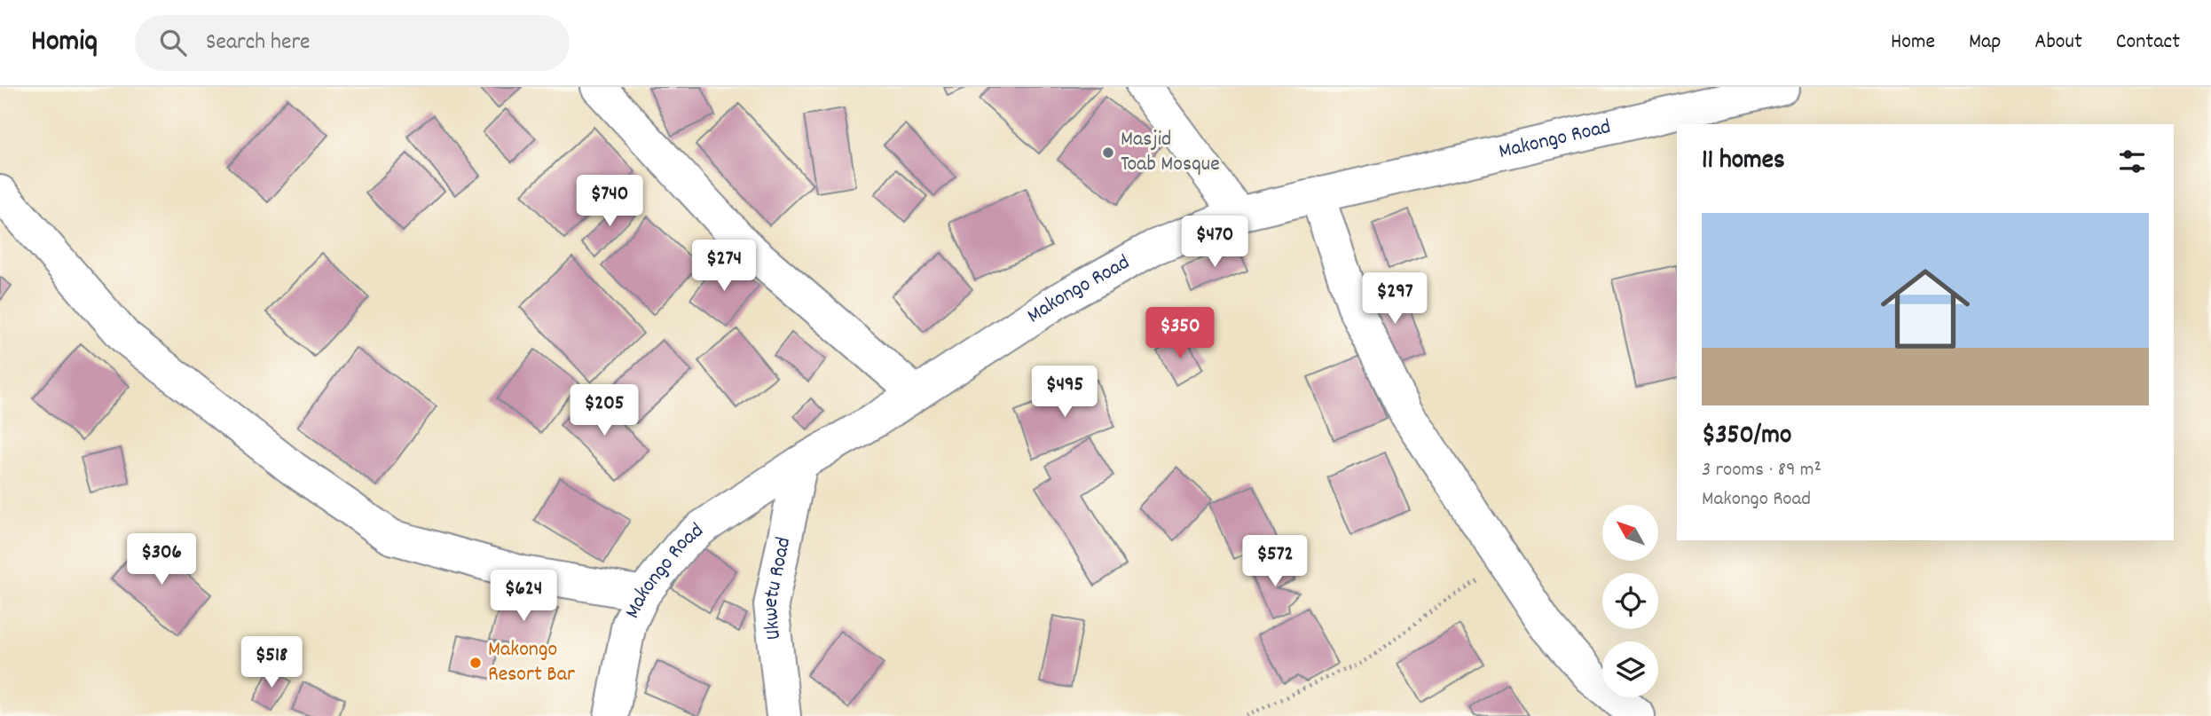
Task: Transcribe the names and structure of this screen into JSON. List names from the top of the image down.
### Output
{
  "streets": {
    "street": ["Makongo Road", "Ukwetu Road"]
  },
  "crossings": [
    ["Makongo Road", "Ukwetu Road"]
  ],
  "places": ["Masjid Toab Mosque", "Makongo Resort Bar"],
  "north": "top left",
  "page": {
    "header": "Homiq",
    "search": "Search here",
    "nav": [
      "Home",
      "Map",
      "About",
      "Contact"
    ],
    "heading": "11 homes",
    "price": [
      "$740",
      "$470",
      "$274",
      "$297",
      "$350",
      "$495",
      "$205",
      "$306",
      "$572",
      "$624",
      "$518"
    ],
    "list": [
      {
        "name": "$350/mo",
        "note": "3 rooms · 89 m² · Makongo Road"
      }
    ]
  }
}
